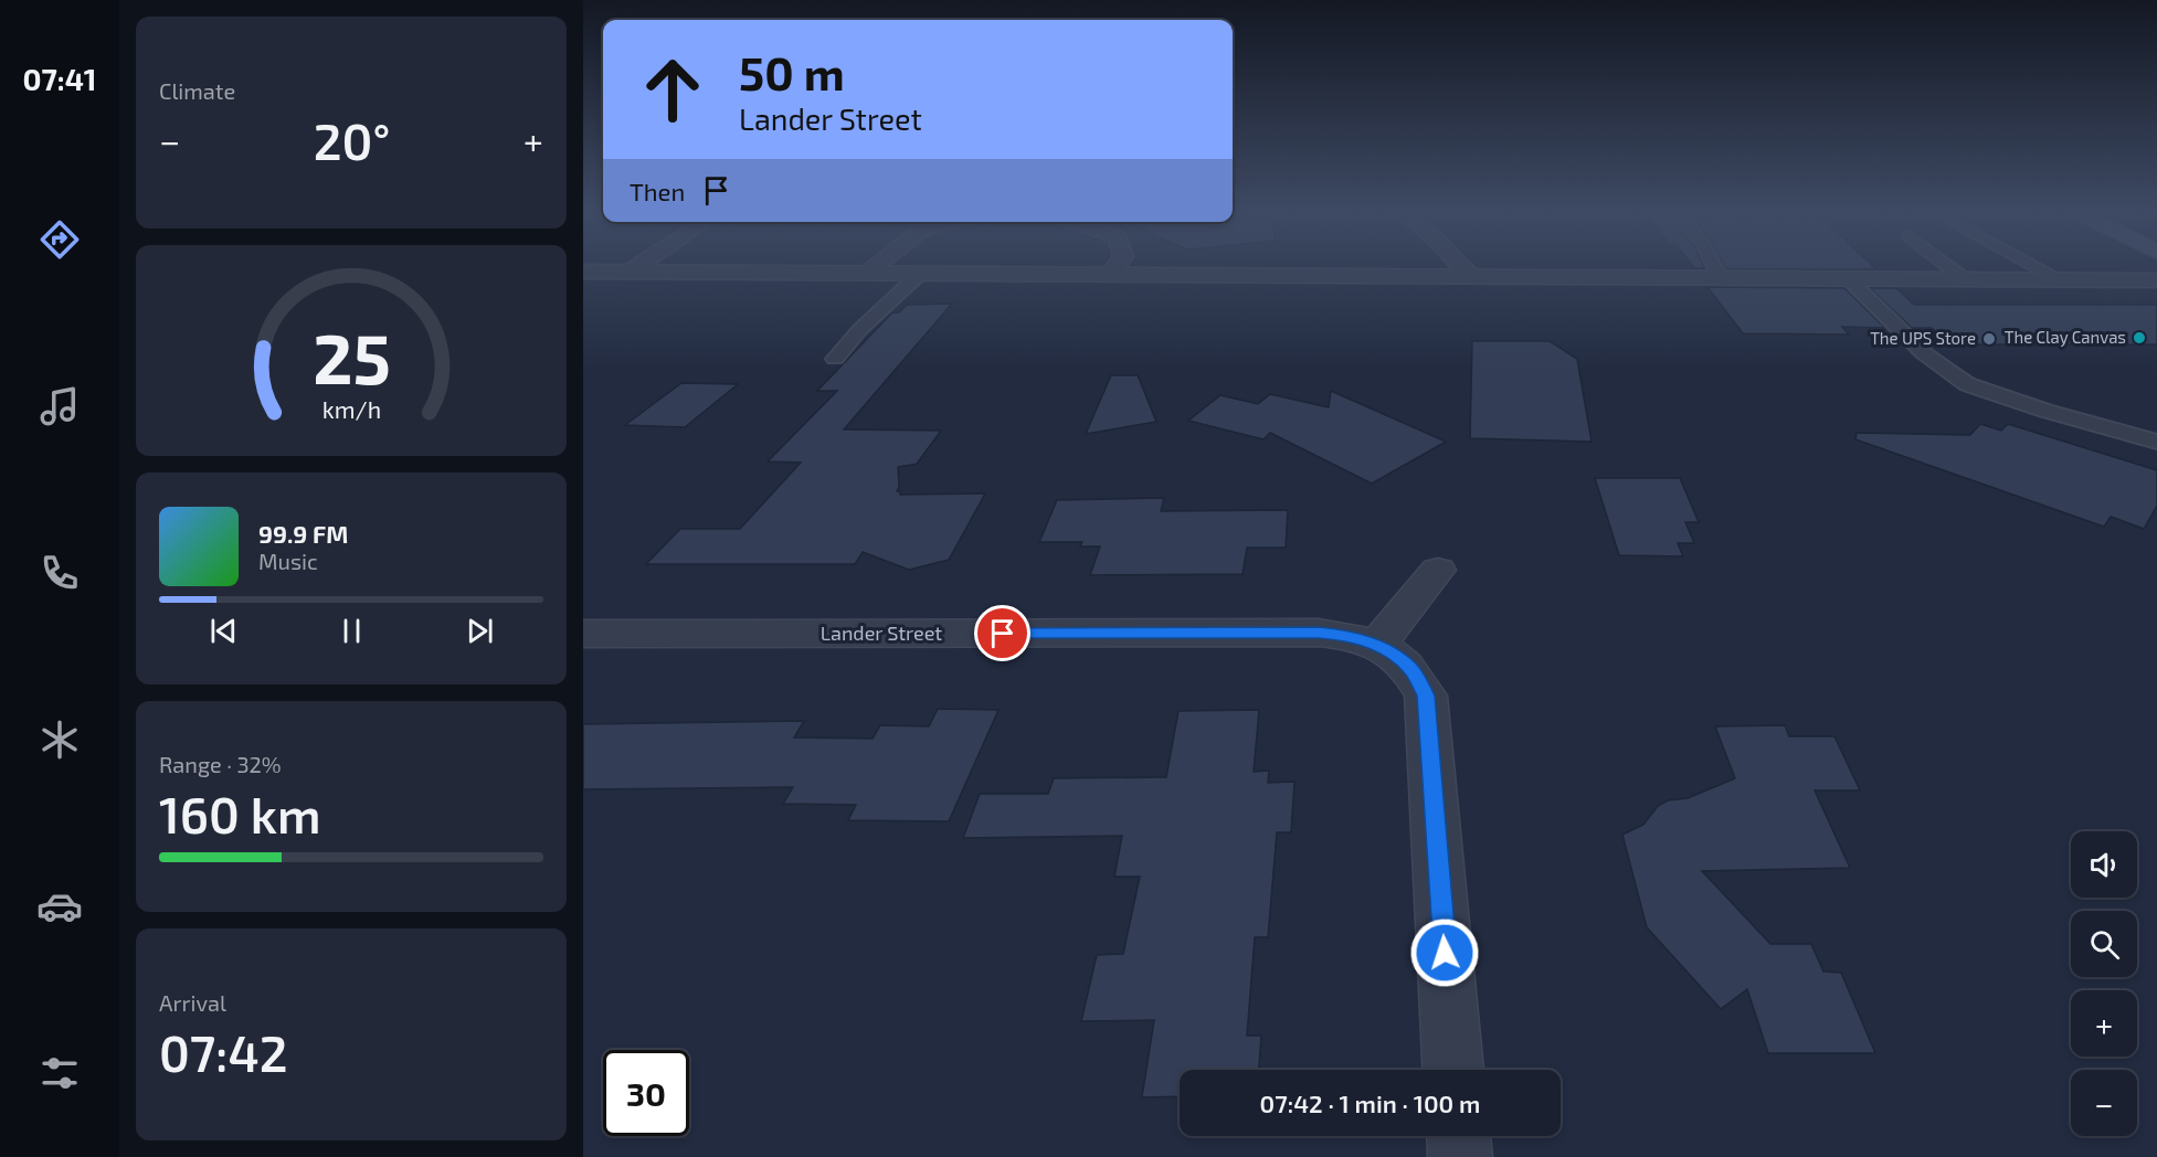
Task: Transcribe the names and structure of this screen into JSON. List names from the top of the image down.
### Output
{
  "streets": {
    "street": ["Lander Street"]
  },
  "places": ["The Clay Canvas", "The UPS Store"],
  "page": {
    "tabs": "07:41",
    "tile": [
      "Climate",
      ["Range · 32%", "160 km"],
      ["Arrival", "07:42"]
    ],
    "turn": ["50 m", "Lander Street"],
    "heat": ["−", "20°", "+"],
    "then": "Then",
    "song": ["99.9 FM", "Music"],
    "map_buttons": ["+", "−"],
    "limit": "30",
    "trip": "07:42 · 1 min · 100 m",
    "gauge": ["25", "km/h"]
  }
}
